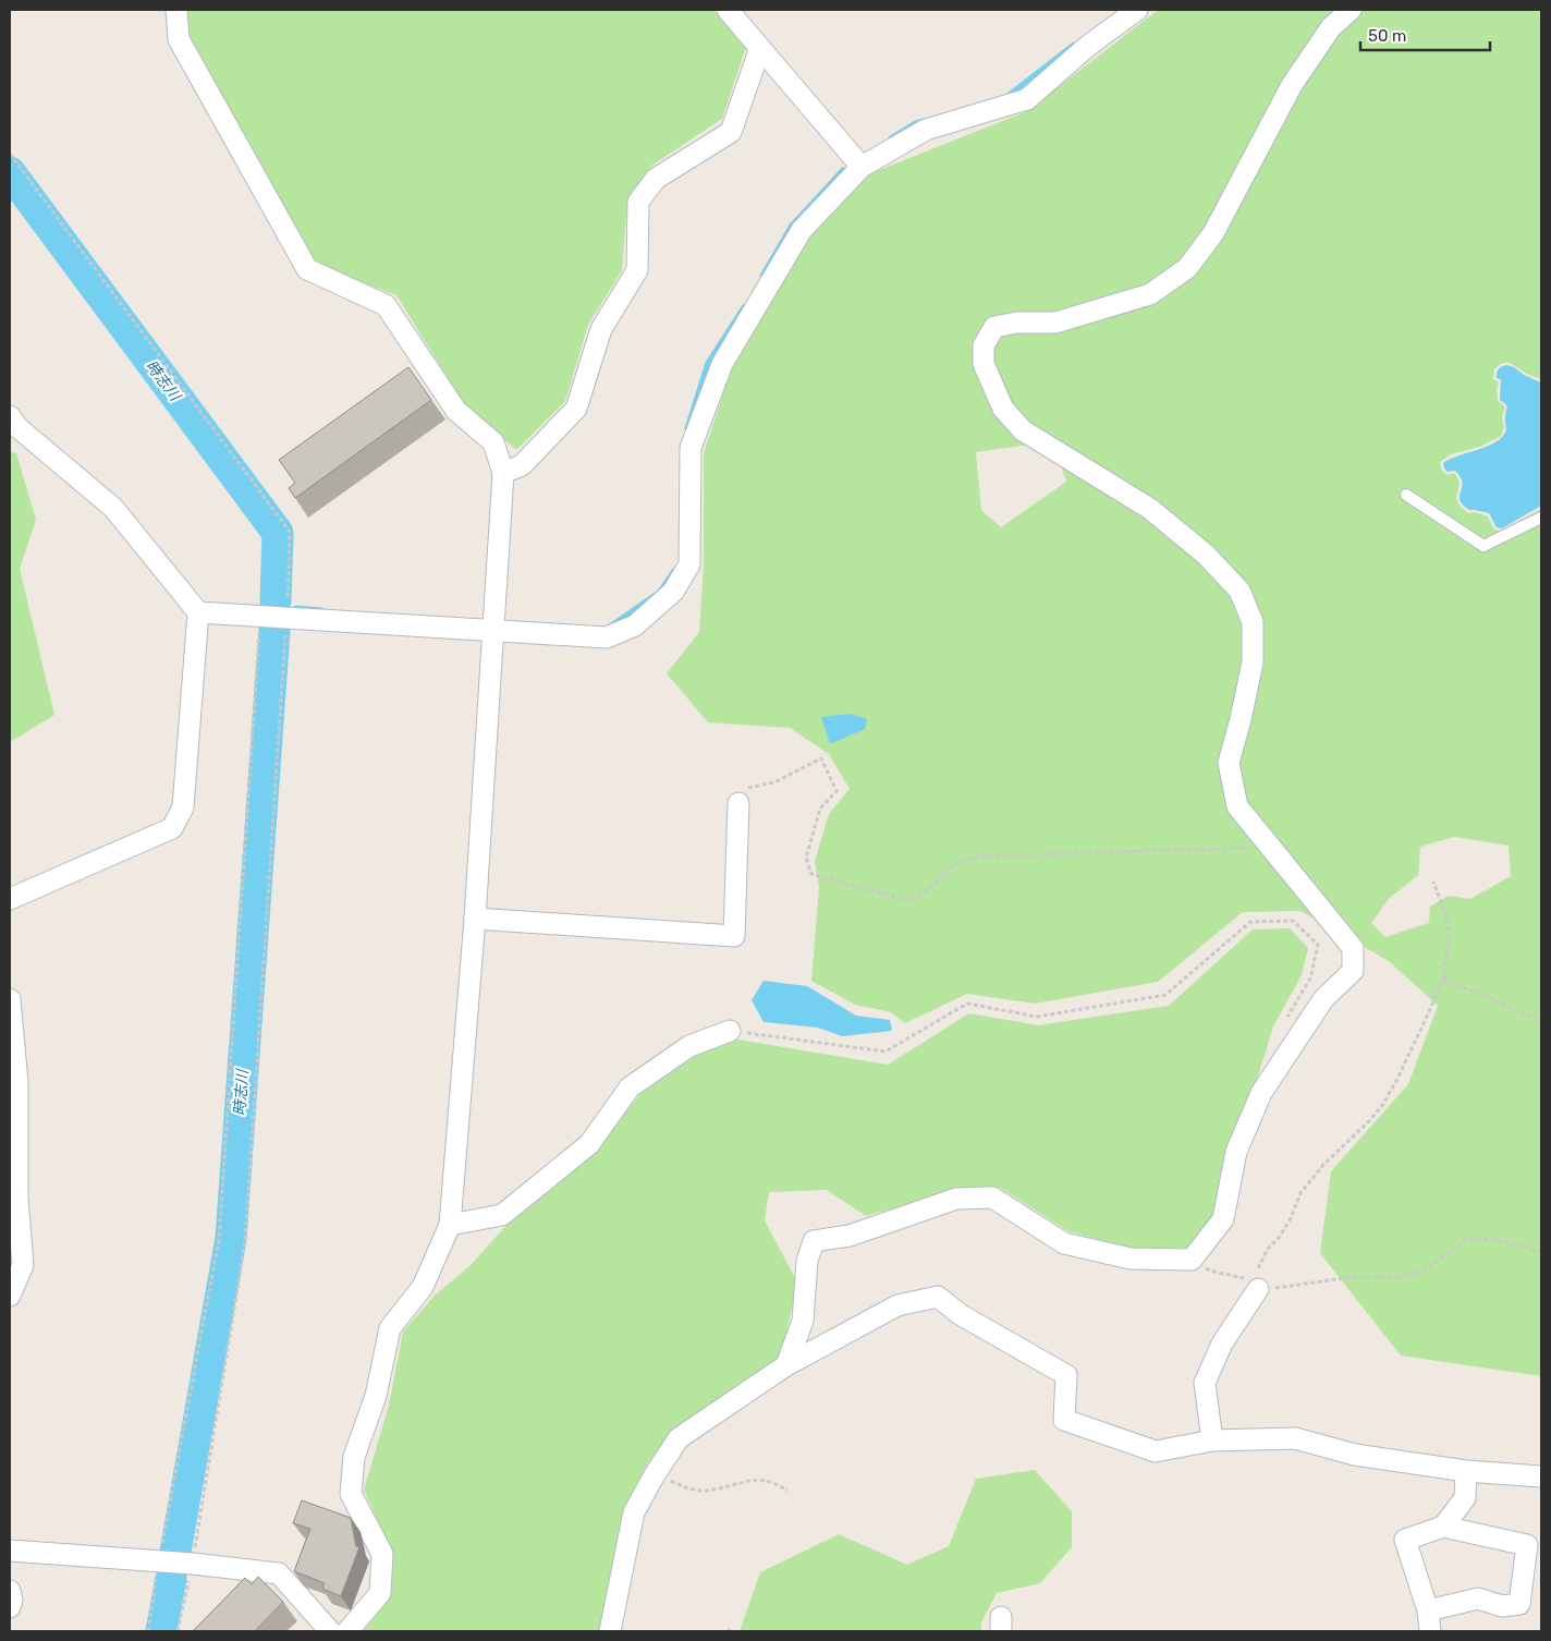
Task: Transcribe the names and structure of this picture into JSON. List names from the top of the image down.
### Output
{
  "water": ["時志川"],
  "scale_bar": "50 m"
}
